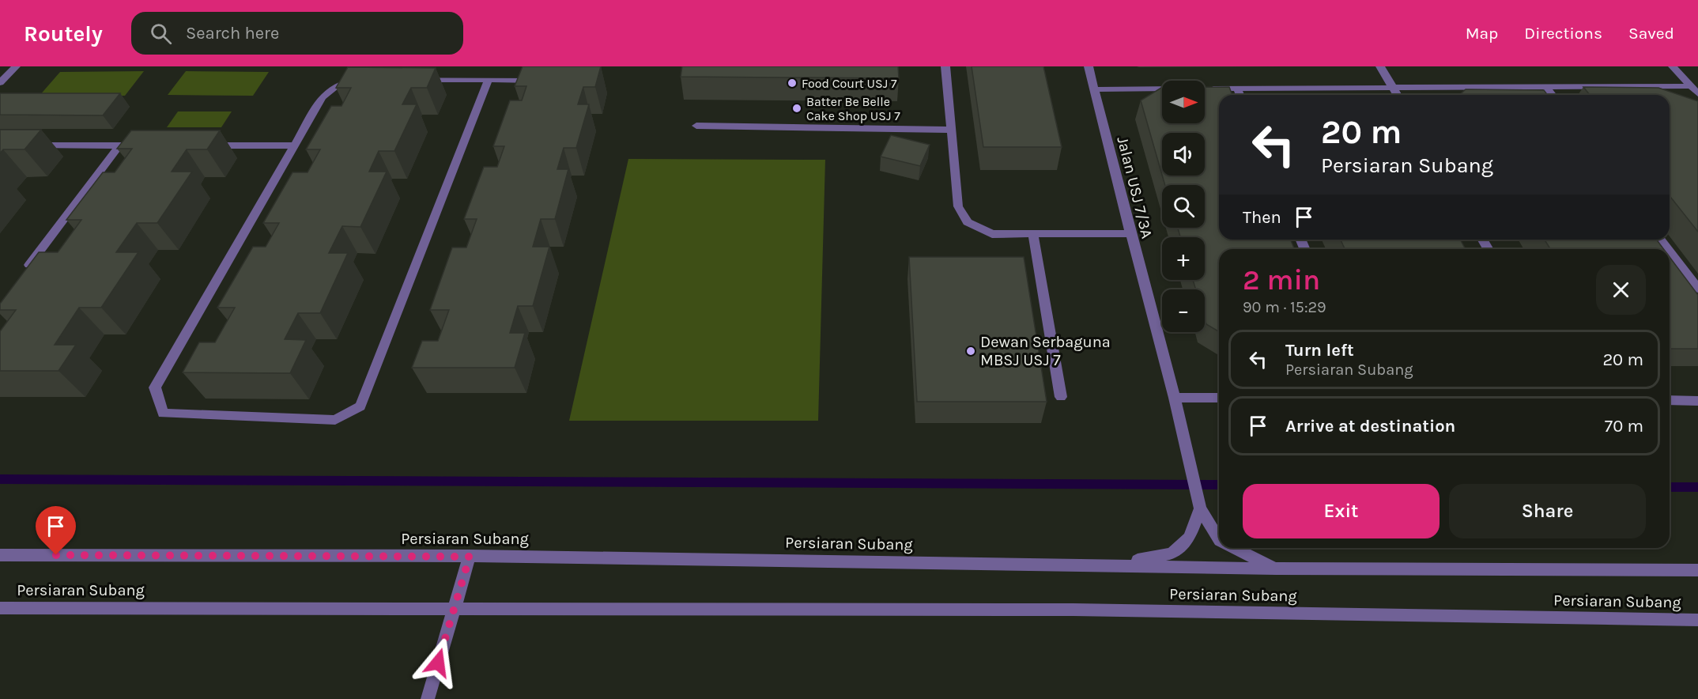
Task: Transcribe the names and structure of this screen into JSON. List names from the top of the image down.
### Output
{
  "streets": {
    "street": ["Jalan USJ 7/3A", "Persiaran Subang"]
  },
  "places": ["Food Court USJ 7", "Batter Be Belle Cake Shop USJ 7", "Dewan Serbaguna MBSJ USJ 7"],
  "north": "right",
  "page": {
    "header": "Routely",
    "search": "Search here",
    "nav": ["Map", "Directions", "Saved"],
    "map_buttons": ["+", "−"],
    "turn": ["20 m", "Persiaran Subang"],
    "then": "Then",
    "heading": ["2 min", "90 m · 15:29"],
    "list": [
      {
        "name": "Turn left",
        "note": "Persiaran Subang",
        "value": "20 m"
      },
      {
        "name": "Arrive at destination",
        "value": "70 m"
      }
    ],
    "buttons": ["Exit", "Share"]
  }
}
